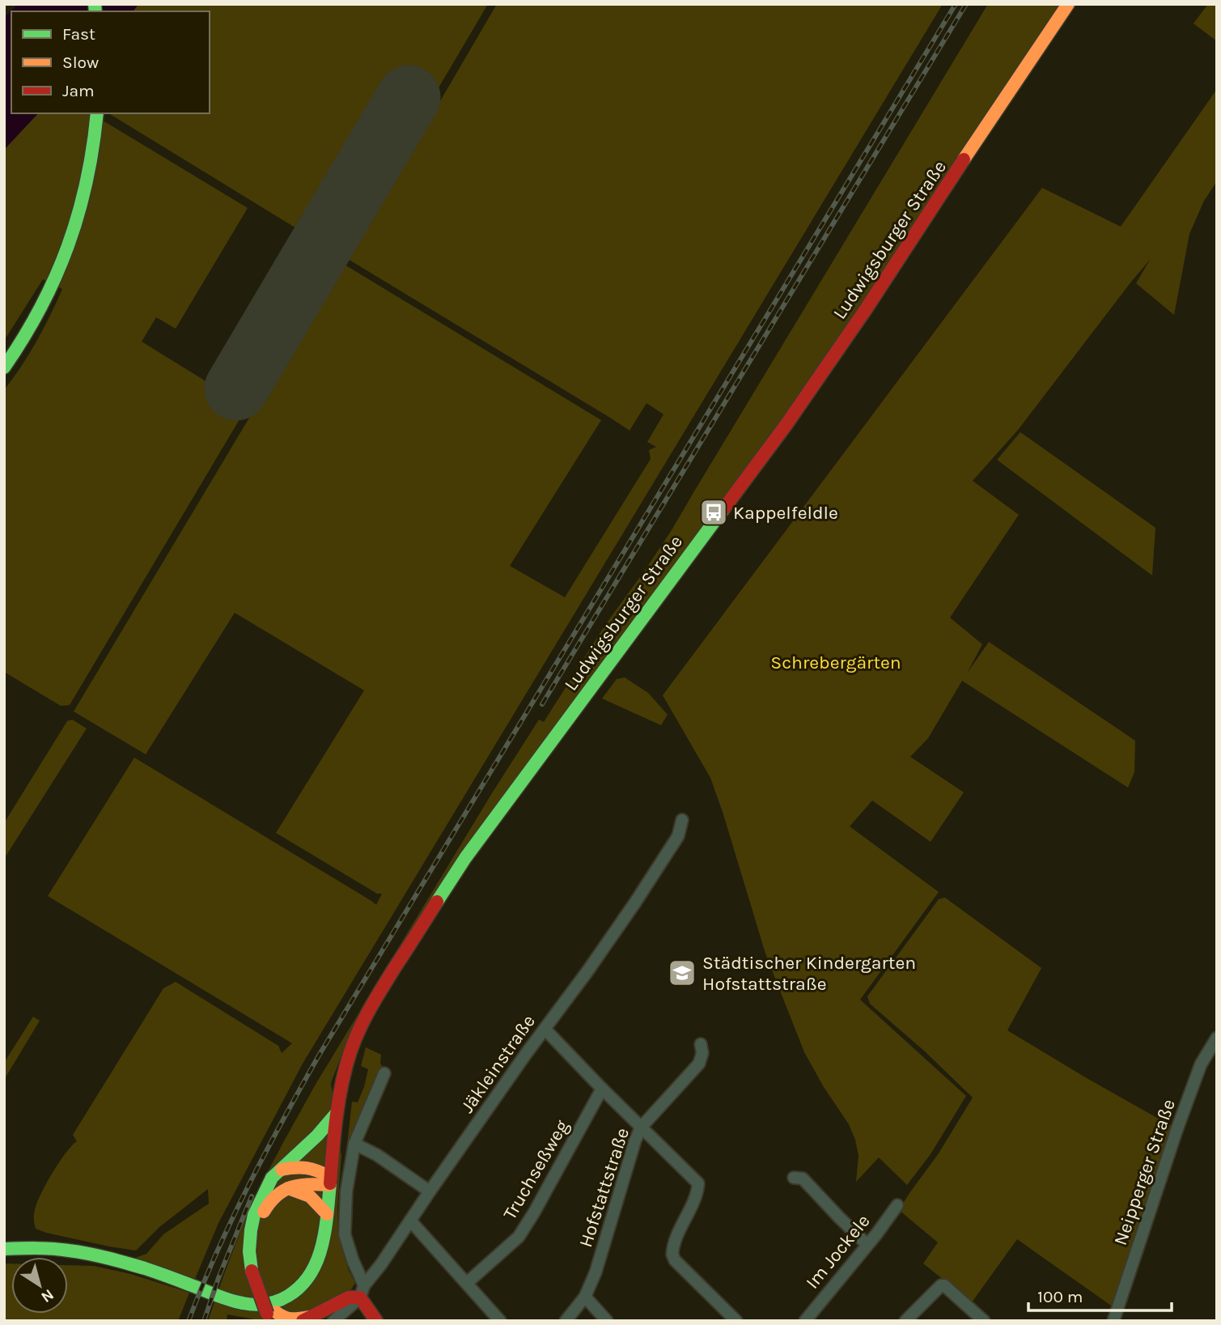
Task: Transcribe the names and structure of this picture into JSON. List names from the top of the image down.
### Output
{
  "streets": {
    "main road": ["Ludwigsburger Straße"],
    "street": [
      "Jäkleinstraße",
      "Truchseßweg",
      "Neipperger Straße",
      "Hofstattstraße",
      "Im Jockele"
    ]
  },
  "parks": ["Schrebergärten"],
  "places": {
    "bus stop": ["Kappelfeldle"],
    "school or university": ["Städtischer Kindergarten Hofstattstraße"]
  },
  "legend": ["Fast", "Slow", "Jam"],
  "scale_bar": "100 m",
  "north": "bottom right"
}
